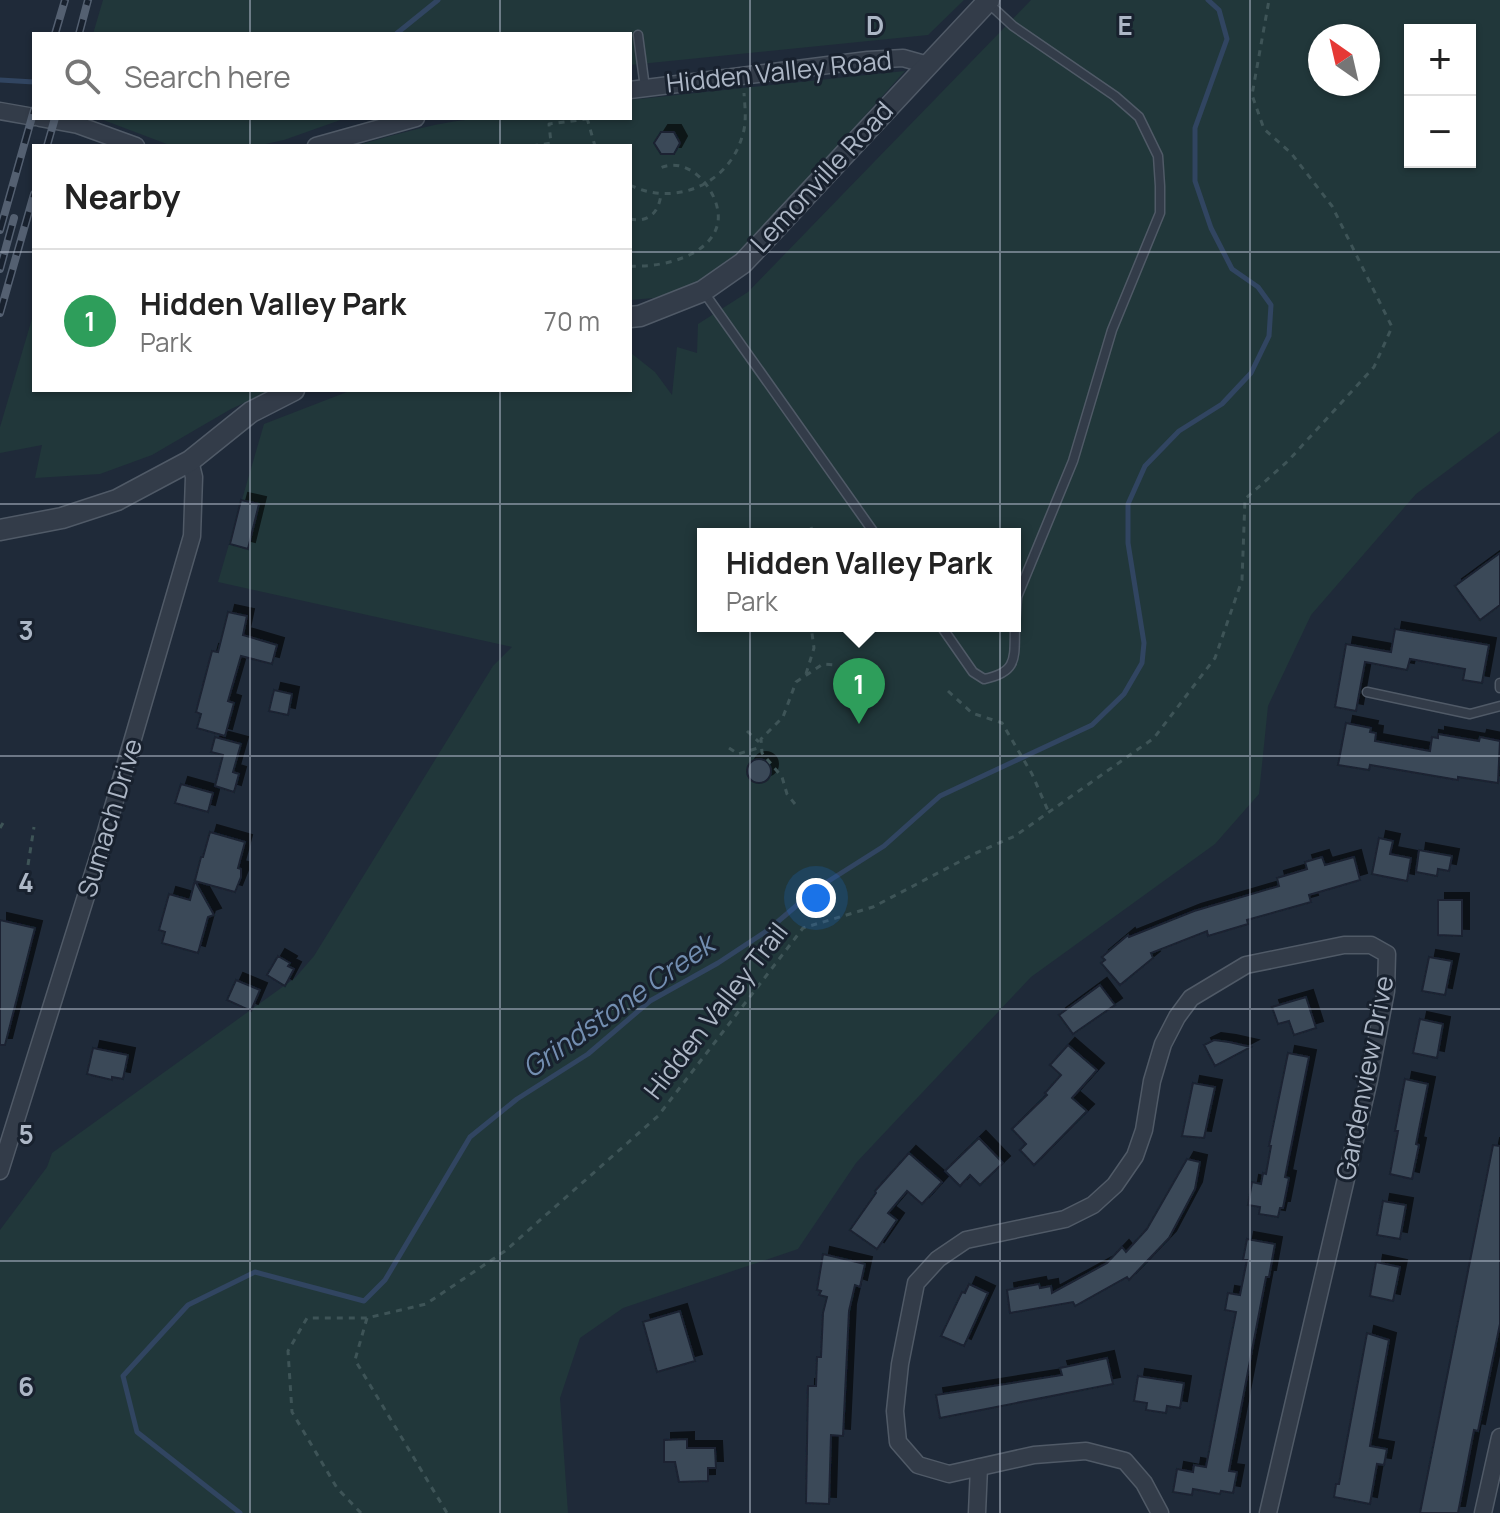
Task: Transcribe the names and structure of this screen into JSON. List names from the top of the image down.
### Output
{
  "streets": {
    "street": [
      "Hidden Valley Road",
      "Lemonville Road",
      "Sumach Drive",
      "Gardenview Drive"
    ],
    "path": ["Hidden Valley Trail"]
  },
  "crossings": [
    ["Hidden Valley Road", "Lemonville Road"]
  ],
  "water": ["Grindstone Creek"],
  "north": "top left",
  "page": {
    "map_buttons": ["+", "−"],
    "search": "Search here",
    "heading": "Nearby",
    "list": [
      {
        "mark": "1",
        "name": "Hidden Valley Park",
        "note": "Park",
        "value": "70 m"
      }
    ],
    "popup": ["Hidden Valley Park", "Park"],
    "pins": "1"
  },
  "grid": {
    "columns": ["D", "E"],
    "rows": [
      "3",
      "4",
      "5",
      "6"
    ]
  }
}
